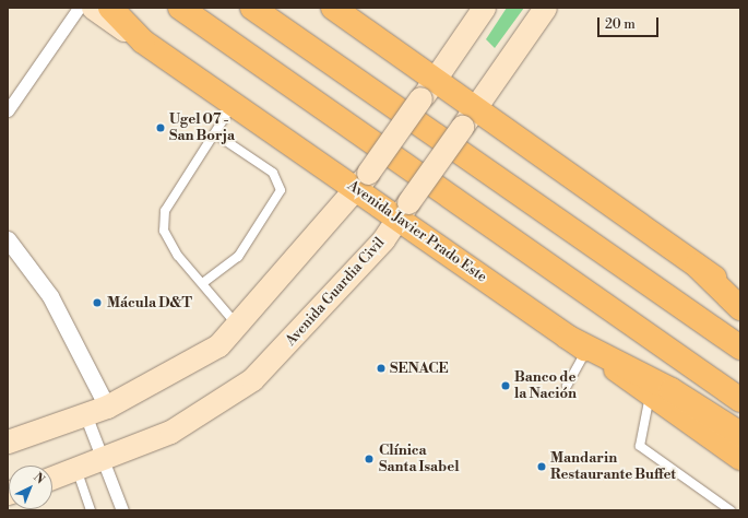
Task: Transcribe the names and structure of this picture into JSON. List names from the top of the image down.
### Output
{
  "streets": {
    "main road": ["Avenida Javier Prado Este", "Avenida Guardia Civil"]
  },
  "crossings": [
    ["Avenida Javier Prado Este", "Avenida Guardia Civil"]
  ],
  "places": [
    "Ugel 07 - San Borja",
    "Mácula D&T",
    "SENACE",
    "Banco de la Nación",
    "Clínica Santa Isabel",
    "Mandarin Restaurante Buffet"
  ],
  "scale_bar": "20 m",
  "north": "top right"
}
